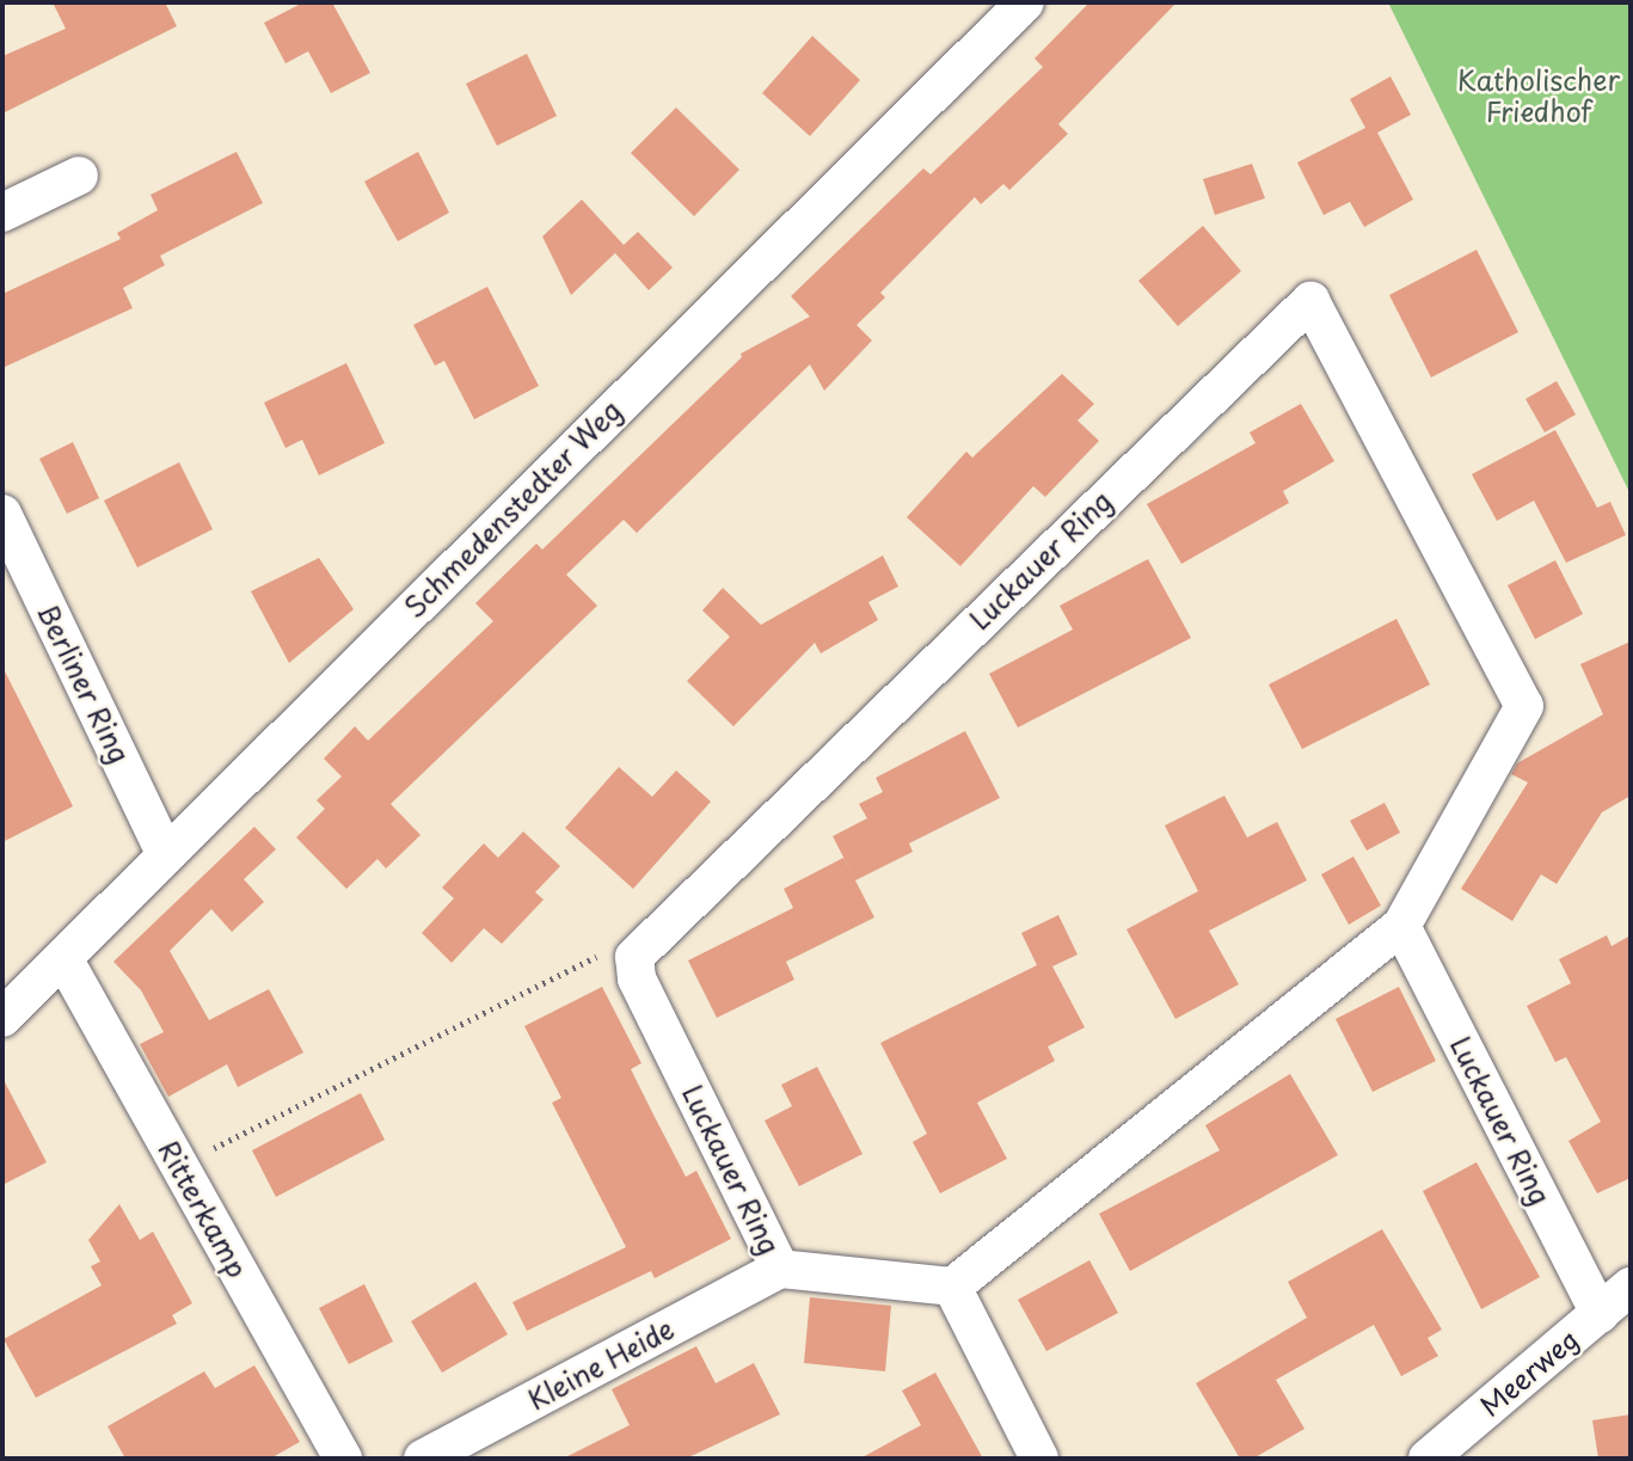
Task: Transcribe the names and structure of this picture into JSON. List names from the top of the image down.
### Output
{
  "streets": {
    "street": [
      "Schmedenstedter Weg",
      "Luckauer Ring",
      "Berliner Ring",
      "Ritterkamp",
      "Kleine Heide",
      "Meerweg"
    ]
  },
  "crossings": [
    ["Schmedenstedter Weg", "Berliner Ring"],
    ["Schmedenstedter Weg", "Ritterkamp"],
    ["Luckauer Ring", "Kleine Heide"],
    ["Luckauer Ring", "Meerweg"]
  ],
  "parks": ["Katholischer Friedhof"]
}
